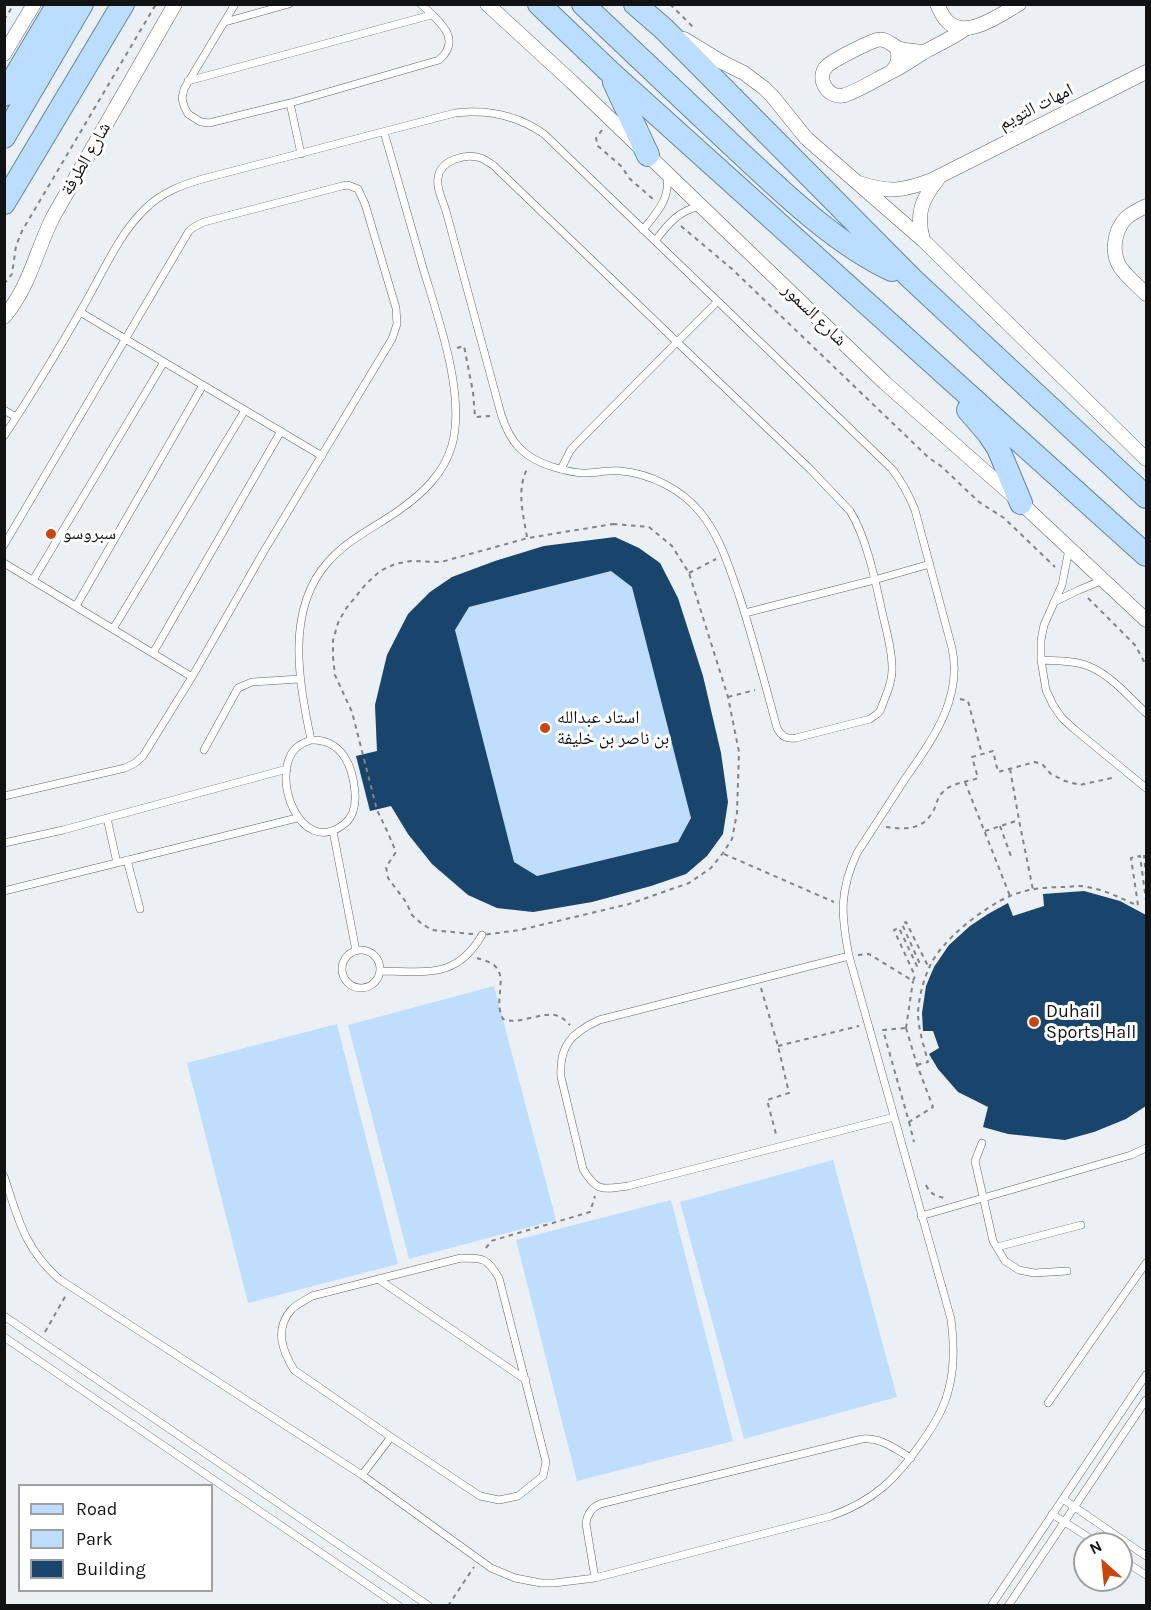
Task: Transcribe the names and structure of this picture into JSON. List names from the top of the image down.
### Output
{
  "streets": {
    "street": ["امهات التويم", "شارع الطرفة", "شارع السمور"]
  },
  "places": ["سبروسو", "استاد عبدالله بن ناصر بن خليفة", "Duhail Sports Hall"],
  "legend": ["Road", "Park", "Building"],
  "north": "top left"
}
